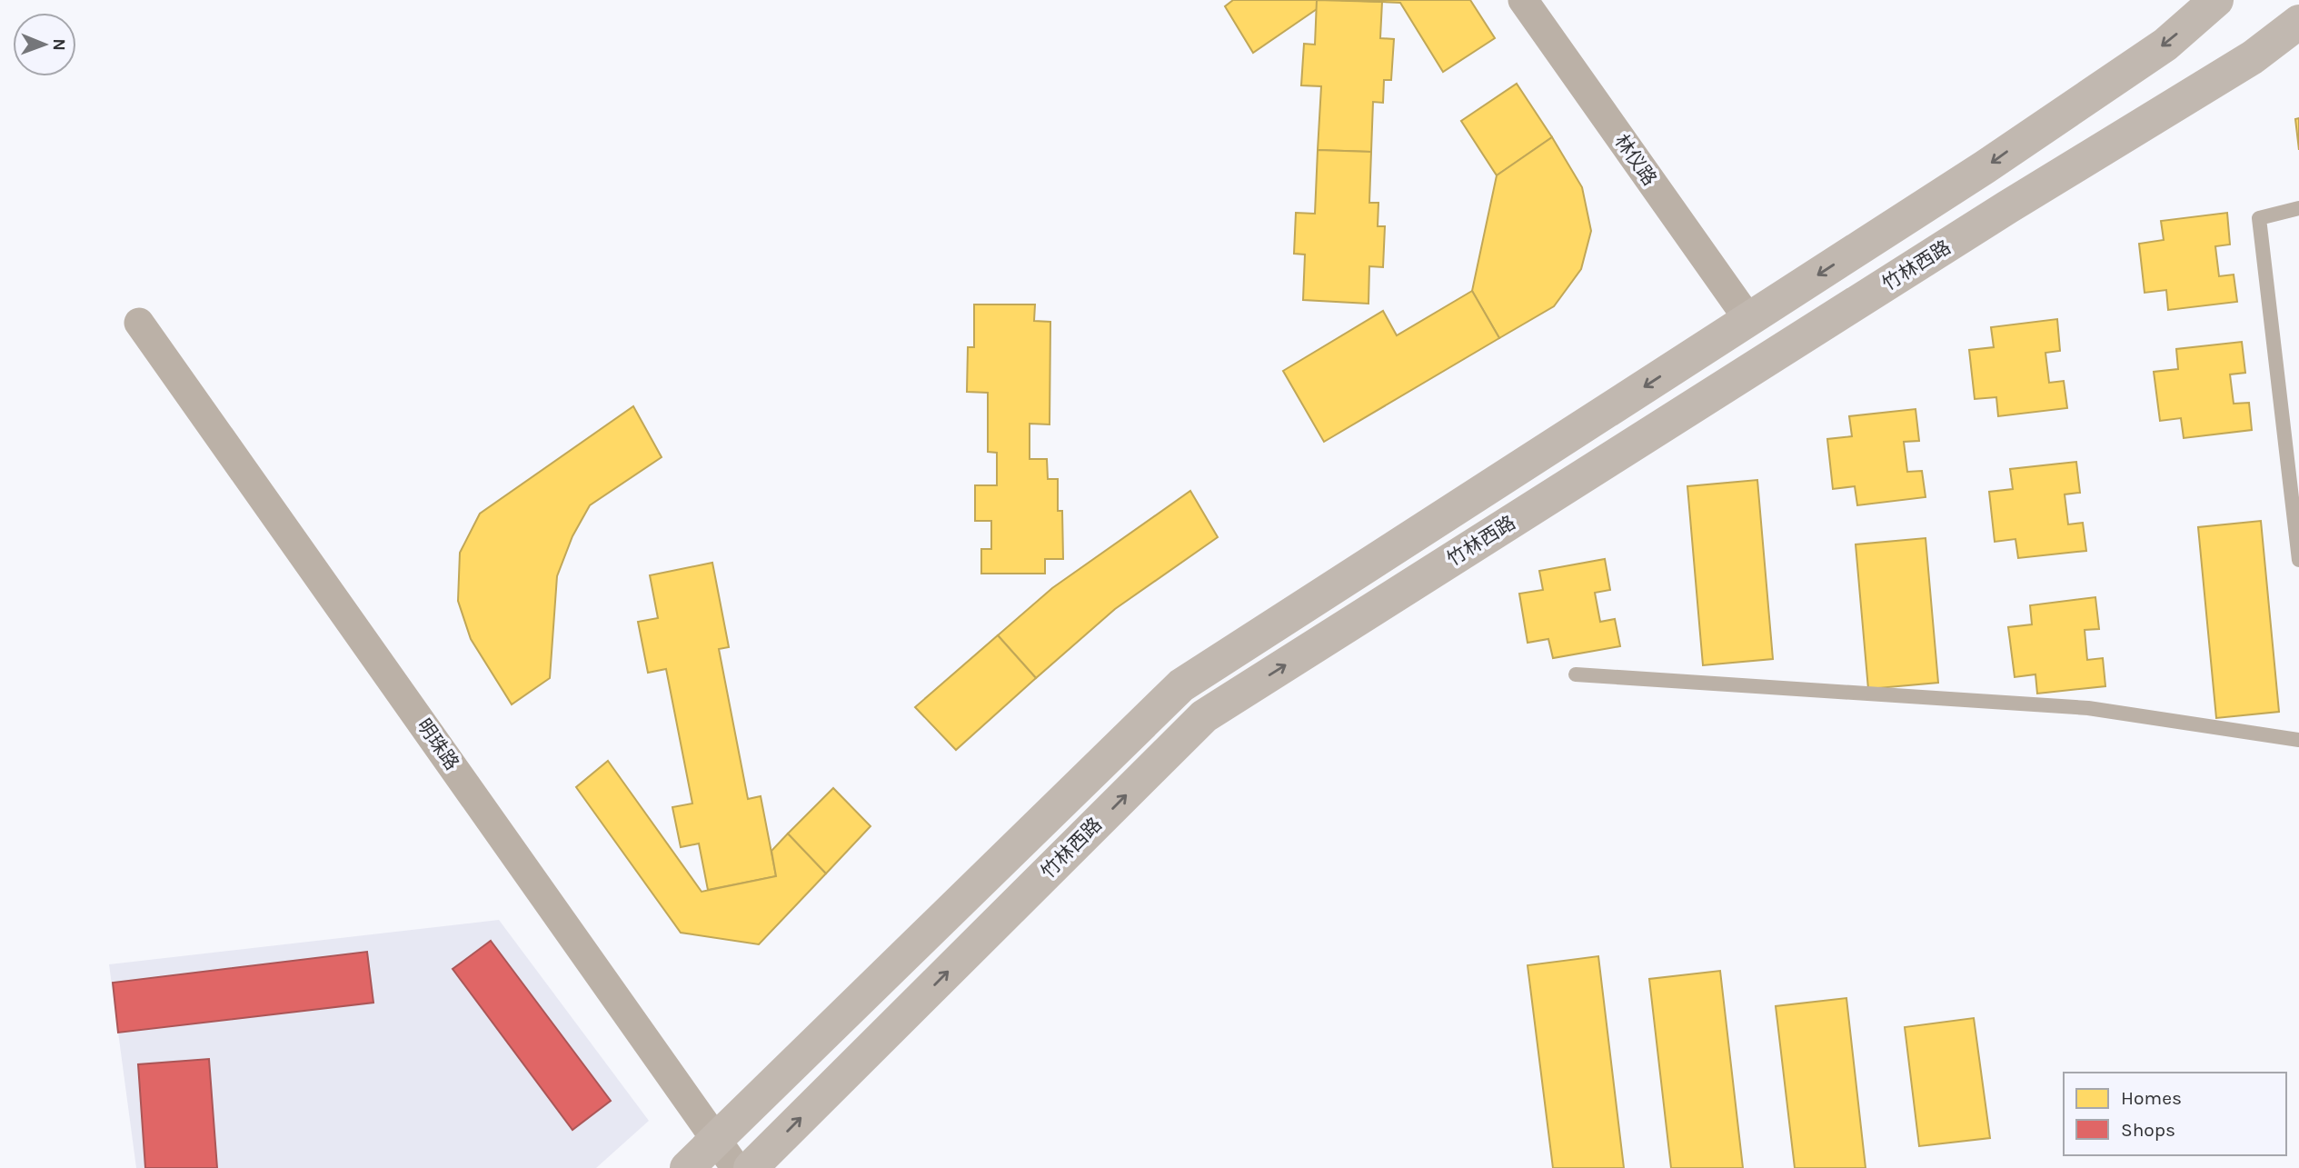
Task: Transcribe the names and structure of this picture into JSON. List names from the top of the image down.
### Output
{
  "streets": {
    "main road": ["竹林西路"],
    "street": ["林仪路", "明珠路"]
  },
  "crossings": [
    ["林仪路", "竹林西路"],
    ["竹林西路", "明珠路"]
  ],
  "legend": ["Homes", "Shops"],
  "north": "right"
}
